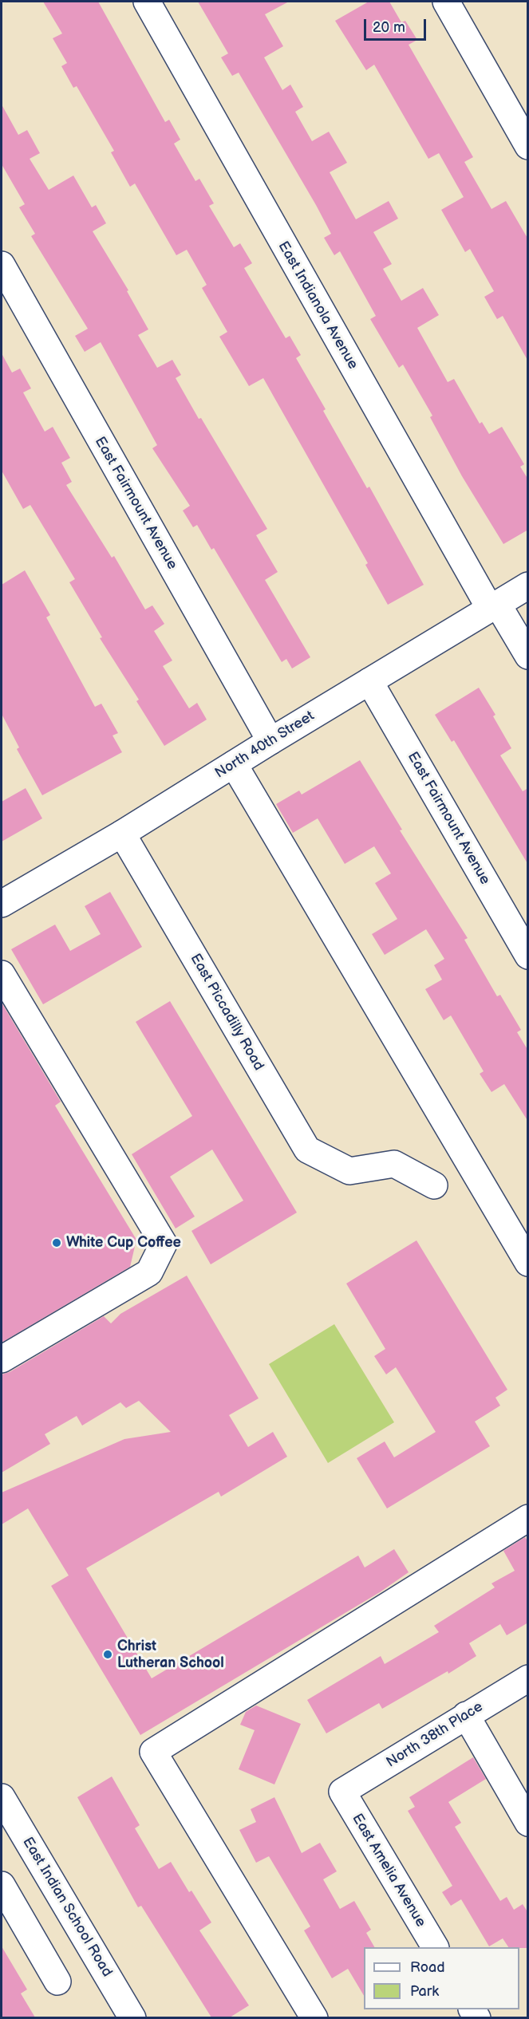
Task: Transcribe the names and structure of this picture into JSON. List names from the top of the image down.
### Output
{
  "streets": {
    "street": [
      "East Indianola Avenue",
      "East Fairmount Avenue",
      "North 40th Street",
      "East Piccadilly Road",
      "North 38th Place",
      "East Amelia Avenue",
      "East Indian School Road"
    ]
  },
  "crossings": [
    ["East Indianola Avenue", "North 40th Street"],
    ["East Fairmount Avenue", "North 40th Street"],
    ["North 40th Street", "East Piccadilly Road"],
    ["North 38th Place", "East Amelia Avenue"]
  ],
  "places": ["White Cup Coffee", "Christ Lutheran School"],
  "legend": ["Road", "Park"],
  "scale_bar": "20 m"
}
